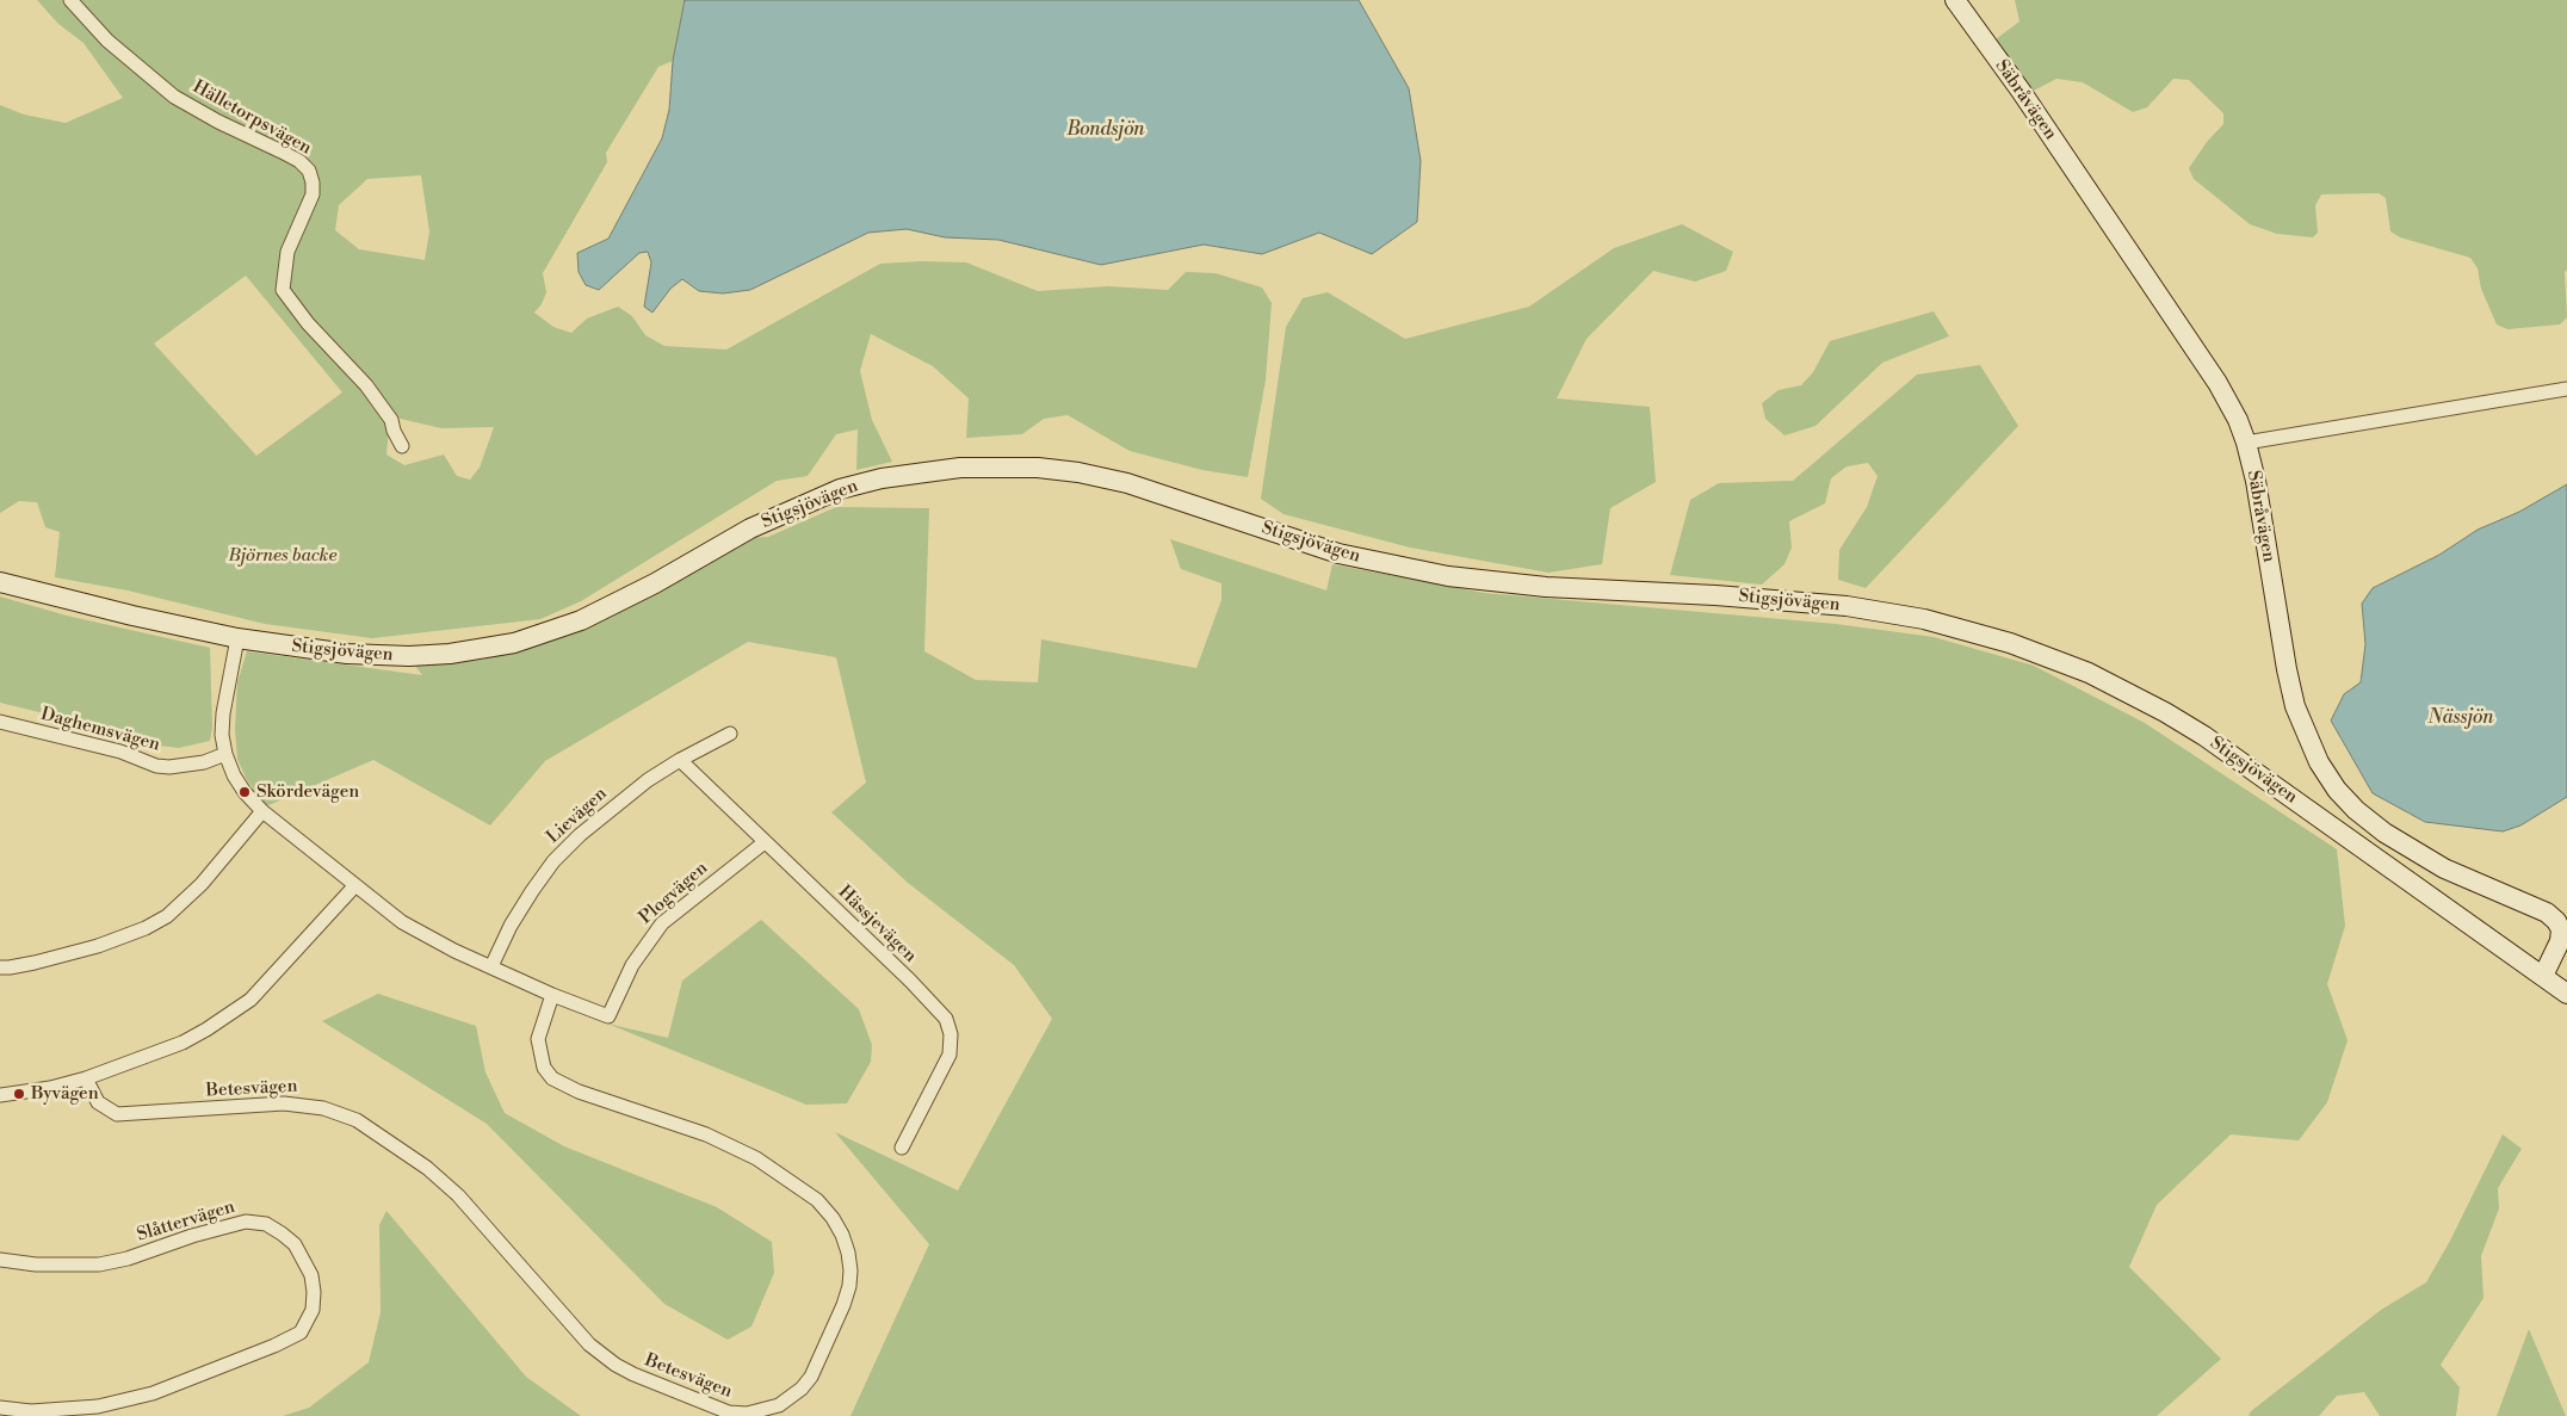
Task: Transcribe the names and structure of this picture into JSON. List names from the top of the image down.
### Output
{
  "streets": {
    "main road": ["Säbråvägen", "Stigsjövägen"],
    "street": [
      "Hälletorpsvägen",
      "Daghemsvägen",
      "Lievägen",
      "Plogvägen",
      "Hässjevägen",
      "Betesvägen",
      "Slåttervägen"
    ]
  },
  "crossings": [
    ["Säbråvägen", "Stigsjövägen"],
    ["Lievägen", "Hässjevägen"],
    ["Plogvägen", "Hässjevägen"],
    ["Plogvägen", "Betesvägen"]
  ],
  "water": ["Bondsjön", "Nässjön"],
  "parks": ["Björnes backe"],
  "places": ["Skördevägen", "Byvägen"]
}
